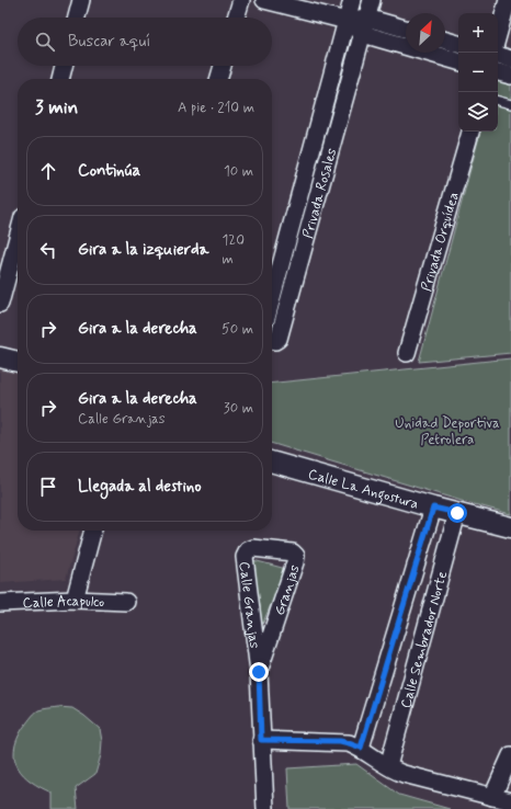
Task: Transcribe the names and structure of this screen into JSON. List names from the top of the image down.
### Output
{
  "streets": {
    "street": [
      "Privada Rosales",
      "Privada Orquídea",
      "Calle La Angostura",
      "Granjas",
      "Calle Acapulco",
      "Calle Granjas",
      "Calle Sembrador Norte"
    ]
  },
  "crossings": [
    ["Calle La Angostura", "Calle Sembrador Norte"],
    ["Granjas", "Calle Granjas"]
  ],
  "parks": ["Unidad Deportiva Petrolera"],
  "north": "top right",
  "page": {
    "map_buttons": ["+", "−"],
    "search": "Buscar aquí",
    "heading": ["3 min", "A pie · 210 m"],
    "list": [
      ["Continúa", "10 m"],
      ["Gira a la izquierda", "120 m"],
      ["Gira a la derecha", "50 m"],
      ["Gira a la derecha", "Calle Granjas", "30 m"],
      "Llegada al destino"
    ]
  }
}
